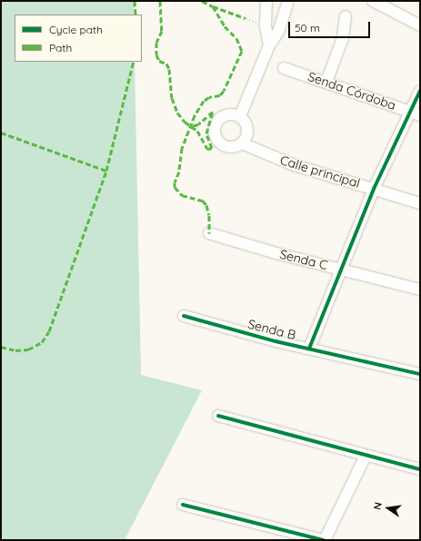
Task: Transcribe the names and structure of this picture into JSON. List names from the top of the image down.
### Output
{
  "streets": {
    "street": [
      "Senda Córdoba",
      "Calle principal",
      "Senda C",
      "Senda B"
    ]
  },
  "legend": ["Cycle path", "Path"],
  "scale_bar": "50 m",
  "north": "left"
}
